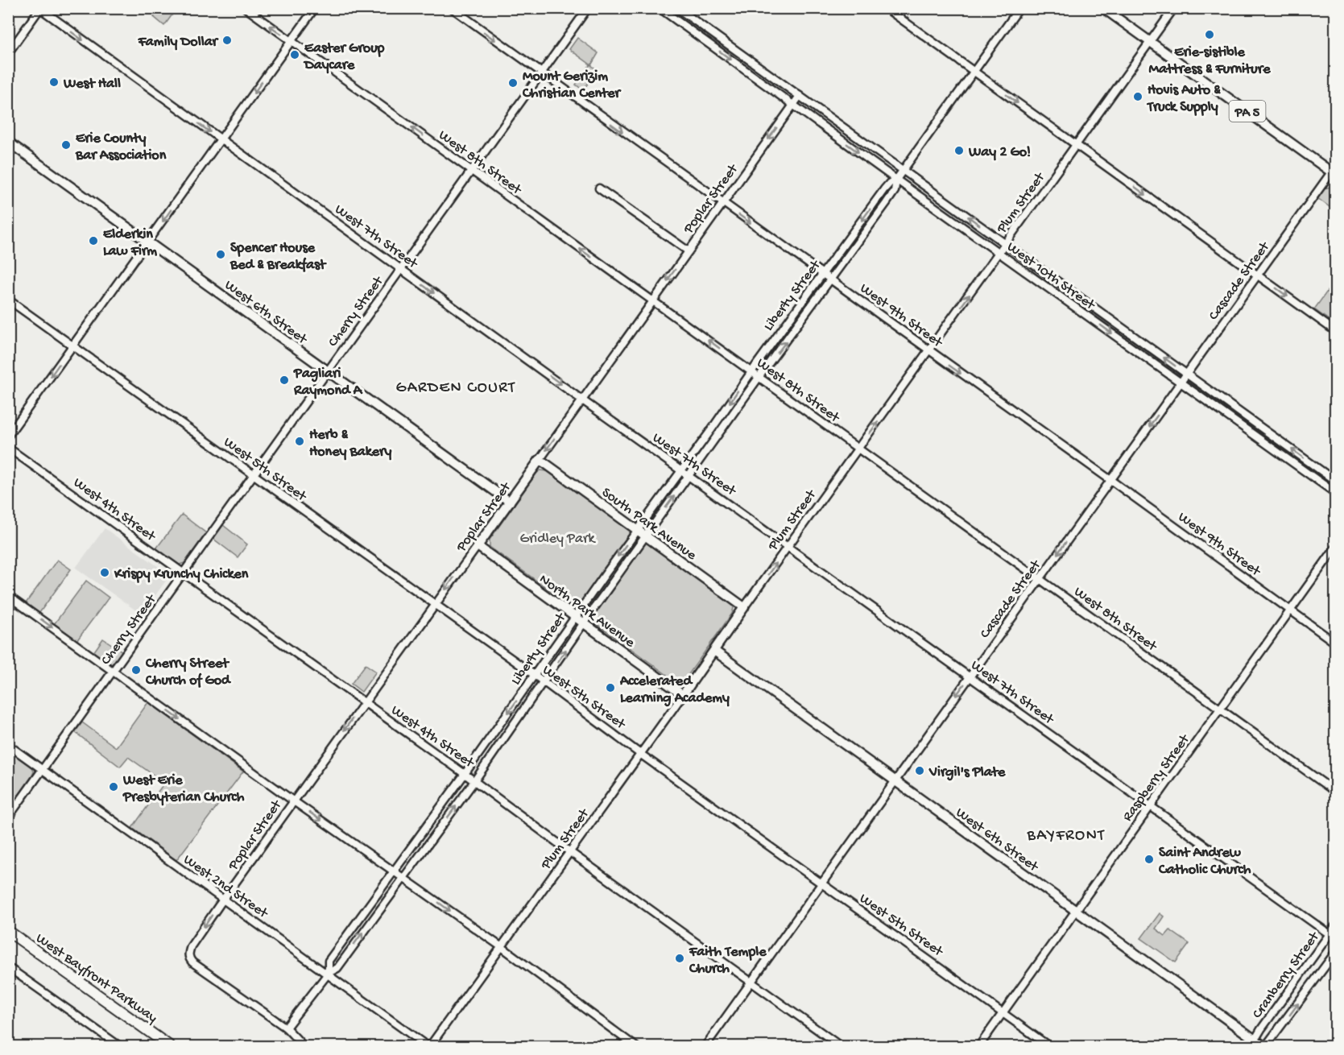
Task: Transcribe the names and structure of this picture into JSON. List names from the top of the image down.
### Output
{
  "streets": {
    "highway": ["West Bayfront Parkway"],
    "main road": [
      "PA 5",
      "Poplar Street",
      "Plum Street",
      "West 6th Street",
      "South Park Avenue",
      "North Park Avenue"
    ],
    "street": [
      "West 8th Street",
      "West 7th Street",
      "West 10th Street",
      "Cascade Street",
      "Liberty Street",
      "Cherry Street",
      "West 9th Street",
      "West 5th Street",
      "West 4th Street",
      "Raspberry Street",
      "West 2nd Street",
      "Cranberry Street"
    ]
  },
  "crossings": [
    ["PA 5", "Plum Street"],
    ["PA 5", "Cascade Street"],
    ["West 8th Street", "Poplar Street"],
    ["West 8th Street", "Plum Street"],
    ["West 8th Street", "Cascade Street"],
    ["West 8th Street", "Liberty Street"],
    ["West 8th Street", "Cherry Street"],
    ["West 8th Street", "Raspberry Street"],
    ["Poplar Street", "West 7th Street"],
    ["Poplar Street", "West 10th Street"],
    ["Poplar Street", "Liberty Street"],
    ["Poplar Street", "West 6th Street"],
    ["Poplar Street", "West 9th Street"],
    ["Poplar Street", "West 5th Street"],
    ["Poplar Street", "West 4th Street"],
    ["Poplar Street", "South Park Avenue"],
    ["Poplar Street", "North Park Avenue"],
    ["Poplar Street", "West 2nd Street"],
    ["Plum Street", "West 7th Street"],
    ["Plum Street", "West 10th Street"],
    ["Plum Street", "West 6th Street"],
    ["Plum Street", "West 9th Street"],
    ["Plum Street", "West 5th Street"],
    ["Plum Street", "West 4th Street"],
    ["Plum Street", "South Park Avenue"],
    ["Plum Street", "North Park Avenue"],
    ["Plum Street", "West 2nd Street"],
    ["West 7th Street", "Cascade Street"],
    ["West 7th Street", "Liberty Street"],
    ["West 7th Street", "Cherry Street"],
    ["West 7th Street", "Raspberry Street"],
    ["West 7th Street", "Cranberry Street"],
    ["West 10th Street", "Cascade Street"],
    ["West 10th Street", "Liberty Street"],
    ["Cascade Street", "West 6th Street"],
    ["Cascade Street", "West 9th Street"],
    ["Cascade Street", "West 5th Street"],
    ["Cascade Street", "West 4th Street"],
    ["Liberty Street", "West 9th Street"],
    ["Liberty Street", "West 5th Street"],
    ["Liberty Street", "West 4th Street"],
    ["Liberty Street", "South Park Avenue"],
    ["Liberty Street", "North Park Avenue"],
    ["Liberty Street", "West 2nd Street"],
    ["West 6th Street", "Cherry Street"],
    ["West 6th Street", "Raspberry Street"],
    ["West 6th Street", "Cranberry Street"],
    ["Cherry Street", "West 9th Street"],
    ["Cherry Street", "West 5th Street"],
    ["Cherry Street", "West 4th Street"],
    ["Cherry Street", "West 2nd Street"],
    ["West 9th Street", "Raspberry Street"],
    ["West 5th Street", "Raspberry Street"]
  ],
  "one_way": ["West 8th Street", "Poplar Street", "West 9th Street"],
  "districts": ["GARDEN COURT", "BAYFRONT"],
  "parks": ["Gridley Park"],
  "places": [
    "Erie-sistible Mattress & Furniture",
    "Family Dollar",
    "Easter Group Daycare",
    "West Hall",
    "Mount Gerizim Christian Center",
    "Hovis Auto & Truck Supply",
    "Erie County Bar Association",
    "Way 2 Go!",
    "Elderkin Law Firm",
    "Spencer House Bed & Breakfast",
    "Pagliari Raymond A",
    "Herb & Honey Bakery",
    "Krispy Krunchy Chicken",
    "Cherry Street Church of God",
    "Accelerated Learning Academy",
    "Virgil's Plate",
    "West Erie Presbyterian Church",
    "Saint Andrew Catholic Church",
    "Faith Temple Church"
  ]
}
